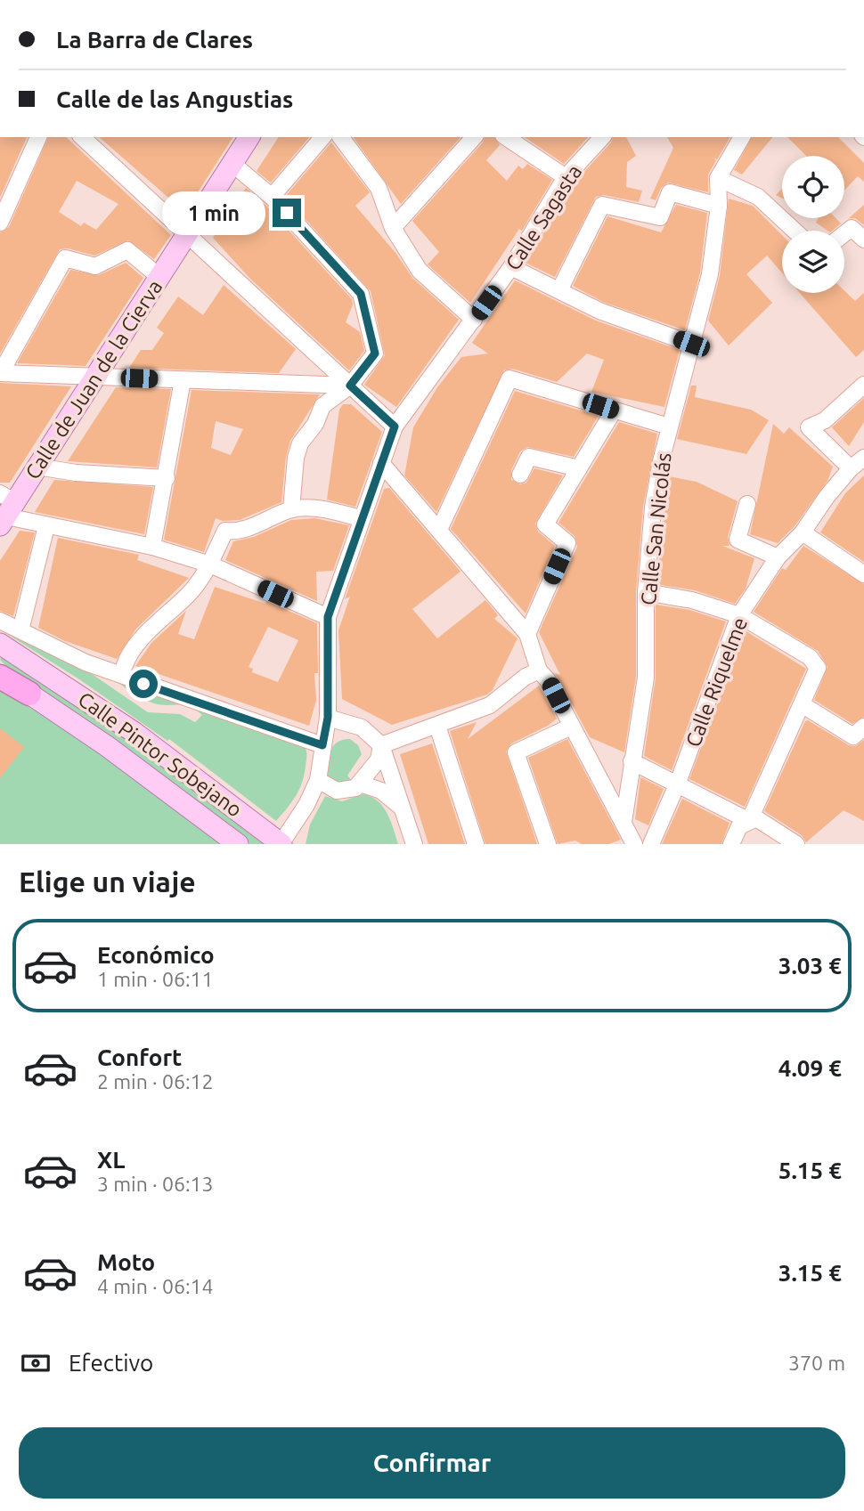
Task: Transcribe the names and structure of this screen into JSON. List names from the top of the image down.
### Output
{
  "streets": {
    "main road": ["Calle de Juan de la Cierva", "Calle Pintor Sobejano"],
    "street": ["Calle Sagasta", "Calle San Nicolás", "Calle Riquelme"]
  },
  "crossings": [
    ["Calle Sagasta", "Calle Pintor Sobejano"]
  ],
  "page": {
    "banner": ["La Barra de Clares", "Calle de las Angustias"],
    "bubble": "1 min",
    "heading": "Elige un viaje",
    "list": [
      {
        "name": "Económico",
        "note": "1 min · 06:11",
        "value": "3.03 €"
      },
      {
        "name": "Confort",
        "note": "2 min · 06:12",
        "value": "4.09 €"
      },
      {
        "name": "XL",
        "note": "3 min · 06:13",
        "value": "5.15 €"
      },
      {
        "name": "Moto",
        "note": "4 min · 06:14",
        "value": "3.15 €"
      }
    ],
    "pay": ["Efectivo", "370 m"],
    "buttons": "Confirmar"
  }
}
